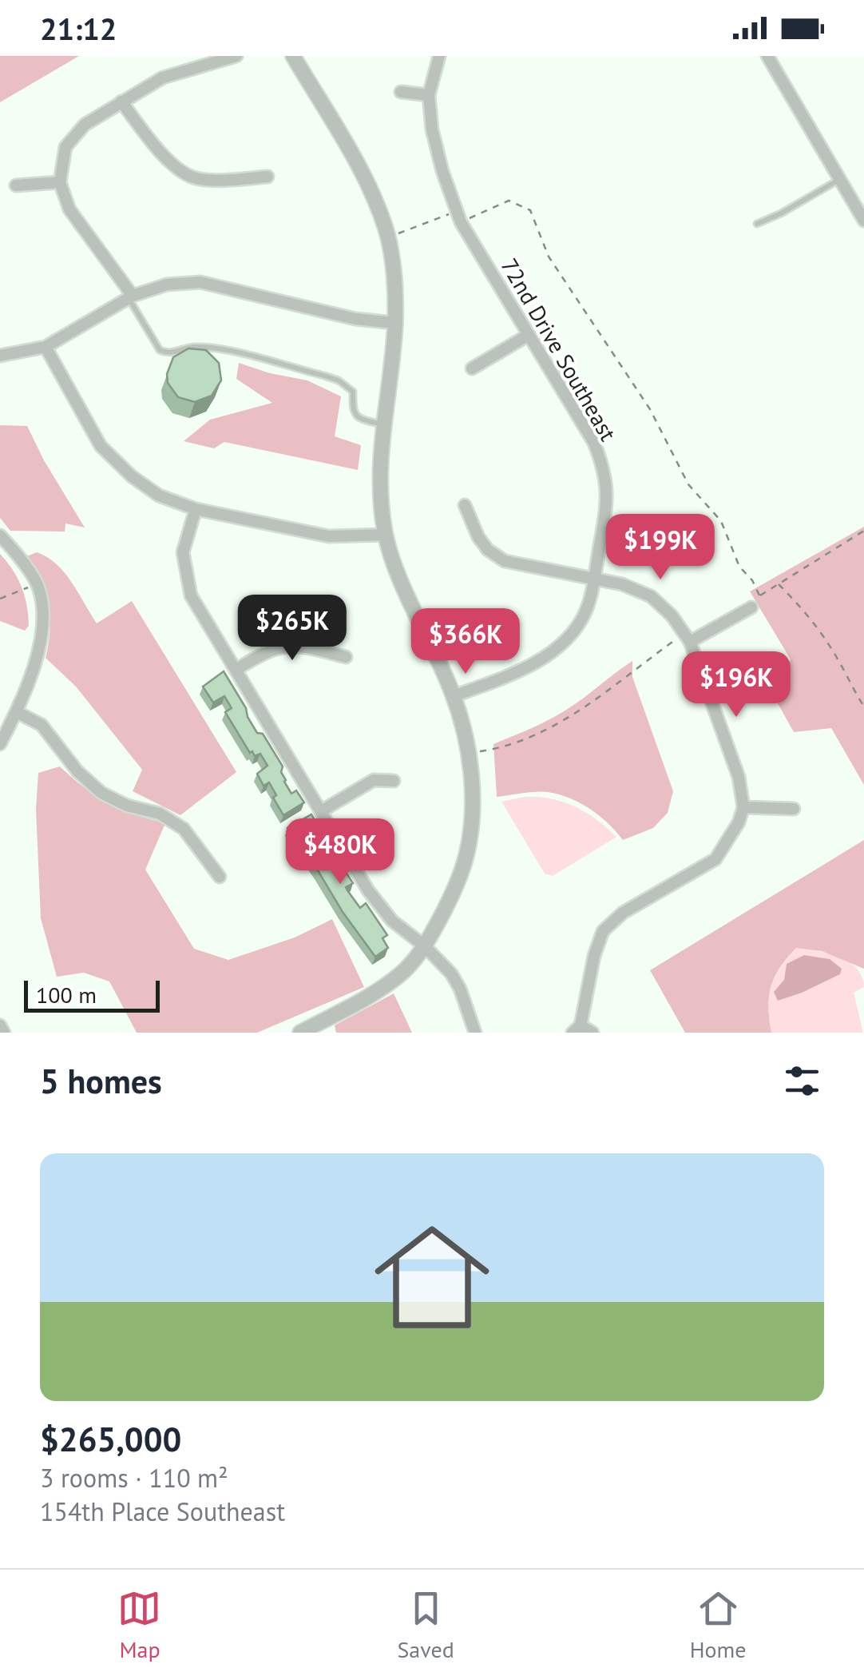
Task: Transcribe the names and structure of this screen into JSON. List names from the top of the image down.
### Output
{
  "streets": {
    "street": ["72nd Drive Southeast"]
  },
  "scale_bar": "100 m",
  "page": {
    "status": "21:12",
    "price": [
      "$199K",
      "$265K",
      "$366K",
      "$196K",
      "$480K"
    ],
    "scale": "100 m",
    "heading": "5 homes",
    "list": [
      {
        "name": "$265,000",
        "note": "3 rooms · 110 m² · 154th Place Southeast"
      }
    ],
    "tabs": ["Map", "Saved", "Home"]
  }
}
